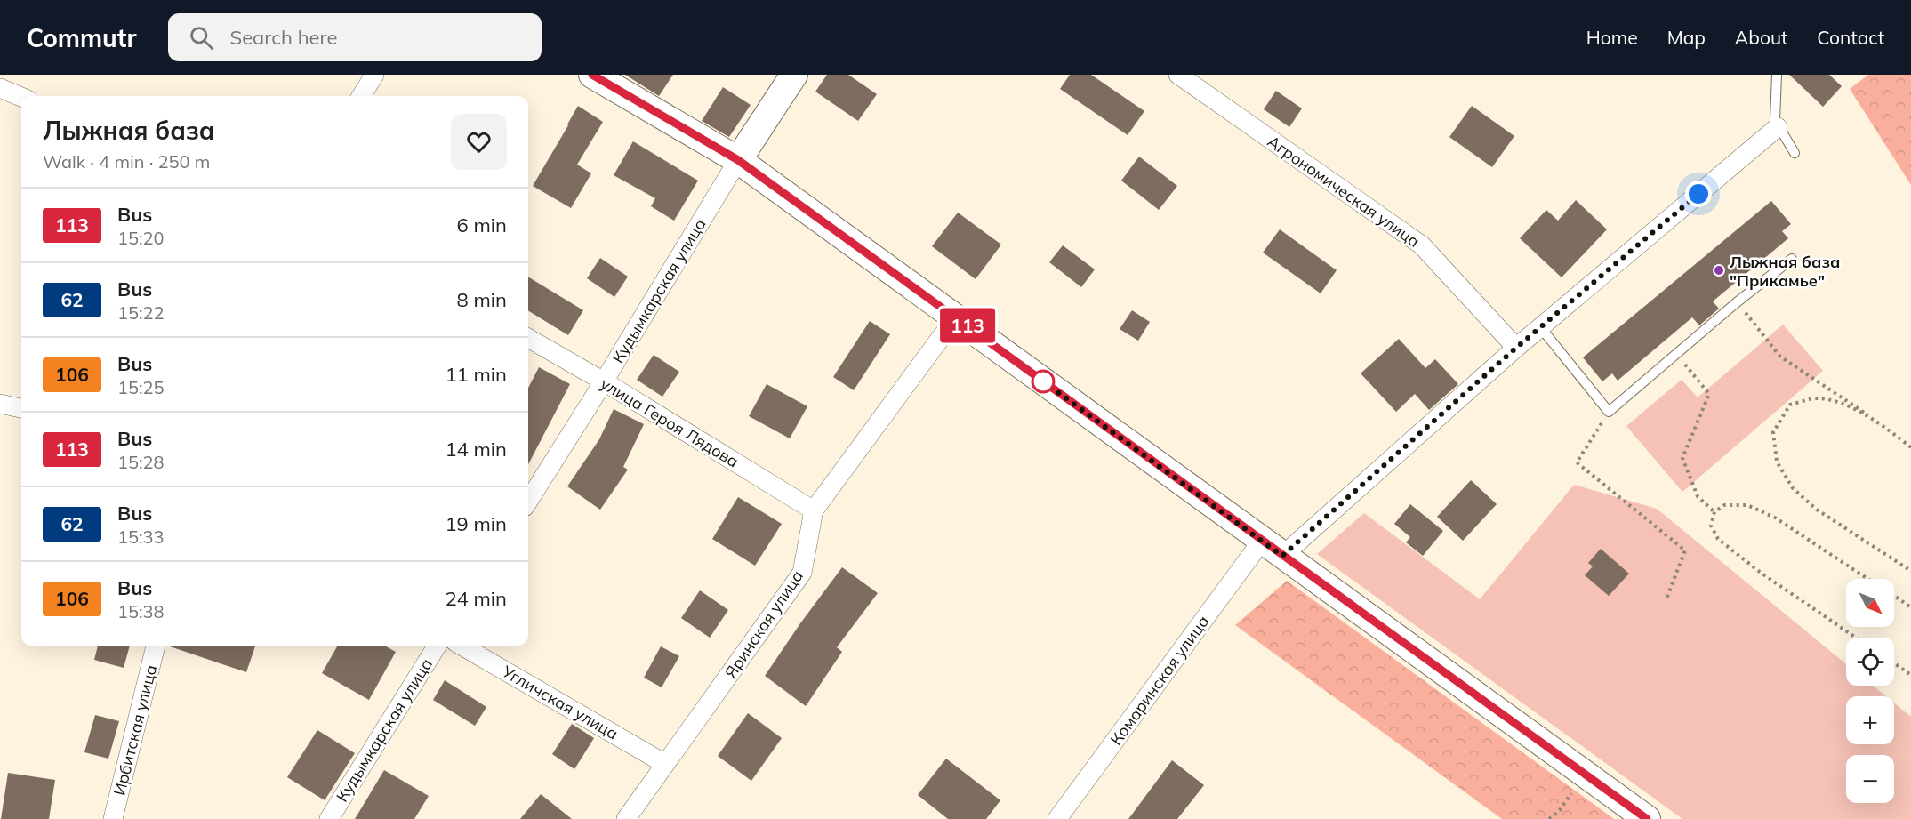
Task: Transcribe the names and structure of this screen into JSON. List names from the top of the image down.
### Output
{
  "streets": {
    "street": [
      "Агрономическая улица",
      "Кудымкарская улица",
      "улица Героя Лядова",
      "Яринская улица",
      "Комаринская улица",
      "Угличская улица",
      "Ирбитская улица"
    ]
  },
  "crossings": [
    ["Агрономическая улица", "Комаринская улица"],
    ["Кудымкарская улица", "улица Героя Лядова"],
    ["улица Героя Лядова", "Яринская улица"],
    ["Яринская улица", "Угличская улица"]
  ],
  "places": ["Лыжная база \"Прикамье\""],
  "lines": ["bus line 113"],
  "north": "bottom right",
  "page": {
    "header": "Commutr",
    "search": "Search here",
    "nav": [
      "Home",
      "Map",
      "About",
      "Contact"
    ],
    "on_map": "113",
    "heading": ["Лыжная база", "Walk · 4 min · 250 m"],
    "list": [
      {
        "mark": "113",
        "name": "Bus",
        "note": "15:20",
        "value": "6 min"
      },
      {
        "mark": "62",
        "name": "Bus",
        "note": "15:22",
        "value": "8 min"
      },
      {
        "mark": "106",
        "name": "Bus",
        "note": "15:25",
        "value": "11 min"
      },
      {
        "mark": "113",
        "name": "Bus",
        "note": "15:28",
        "value": "14 min"
      },
      {
        "mark": "62",
        "name": "Bus",
        "note": "15:33",
        "value": "19 min"
      },
      {
        "mark": "106",
        "name": "Bus",
        "note": "15:38",
        "value": "24 min"
      }
    ],
    "map_buttons": ["+", "−"]
  }
}
